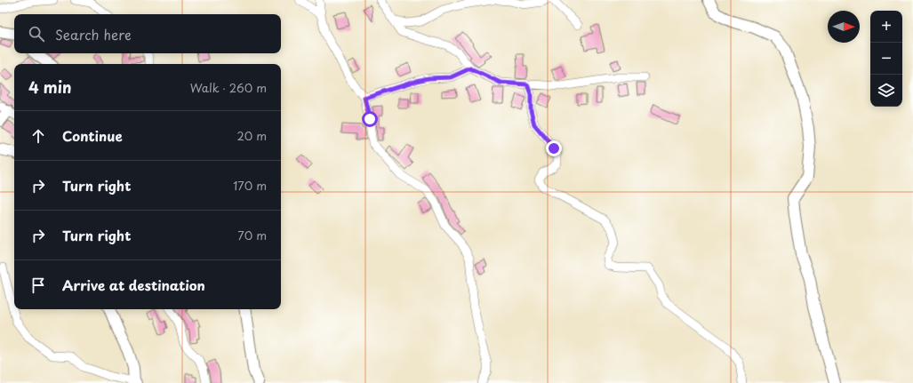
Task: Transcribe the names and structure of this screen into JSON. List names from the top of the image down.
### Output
{
  "north": "right",
  "page": {
    "map_buttons": ["+", "−"],
    "search": "Search here",
    "heading": ["4 min", "Walk · 260 m"],
    "list": [
      ["Continue", "20 m"],
      ["Turn right", "170 m"],
      ["Turn right", "70 m"],
      "Arrive at destination"
    ]
  }
}
